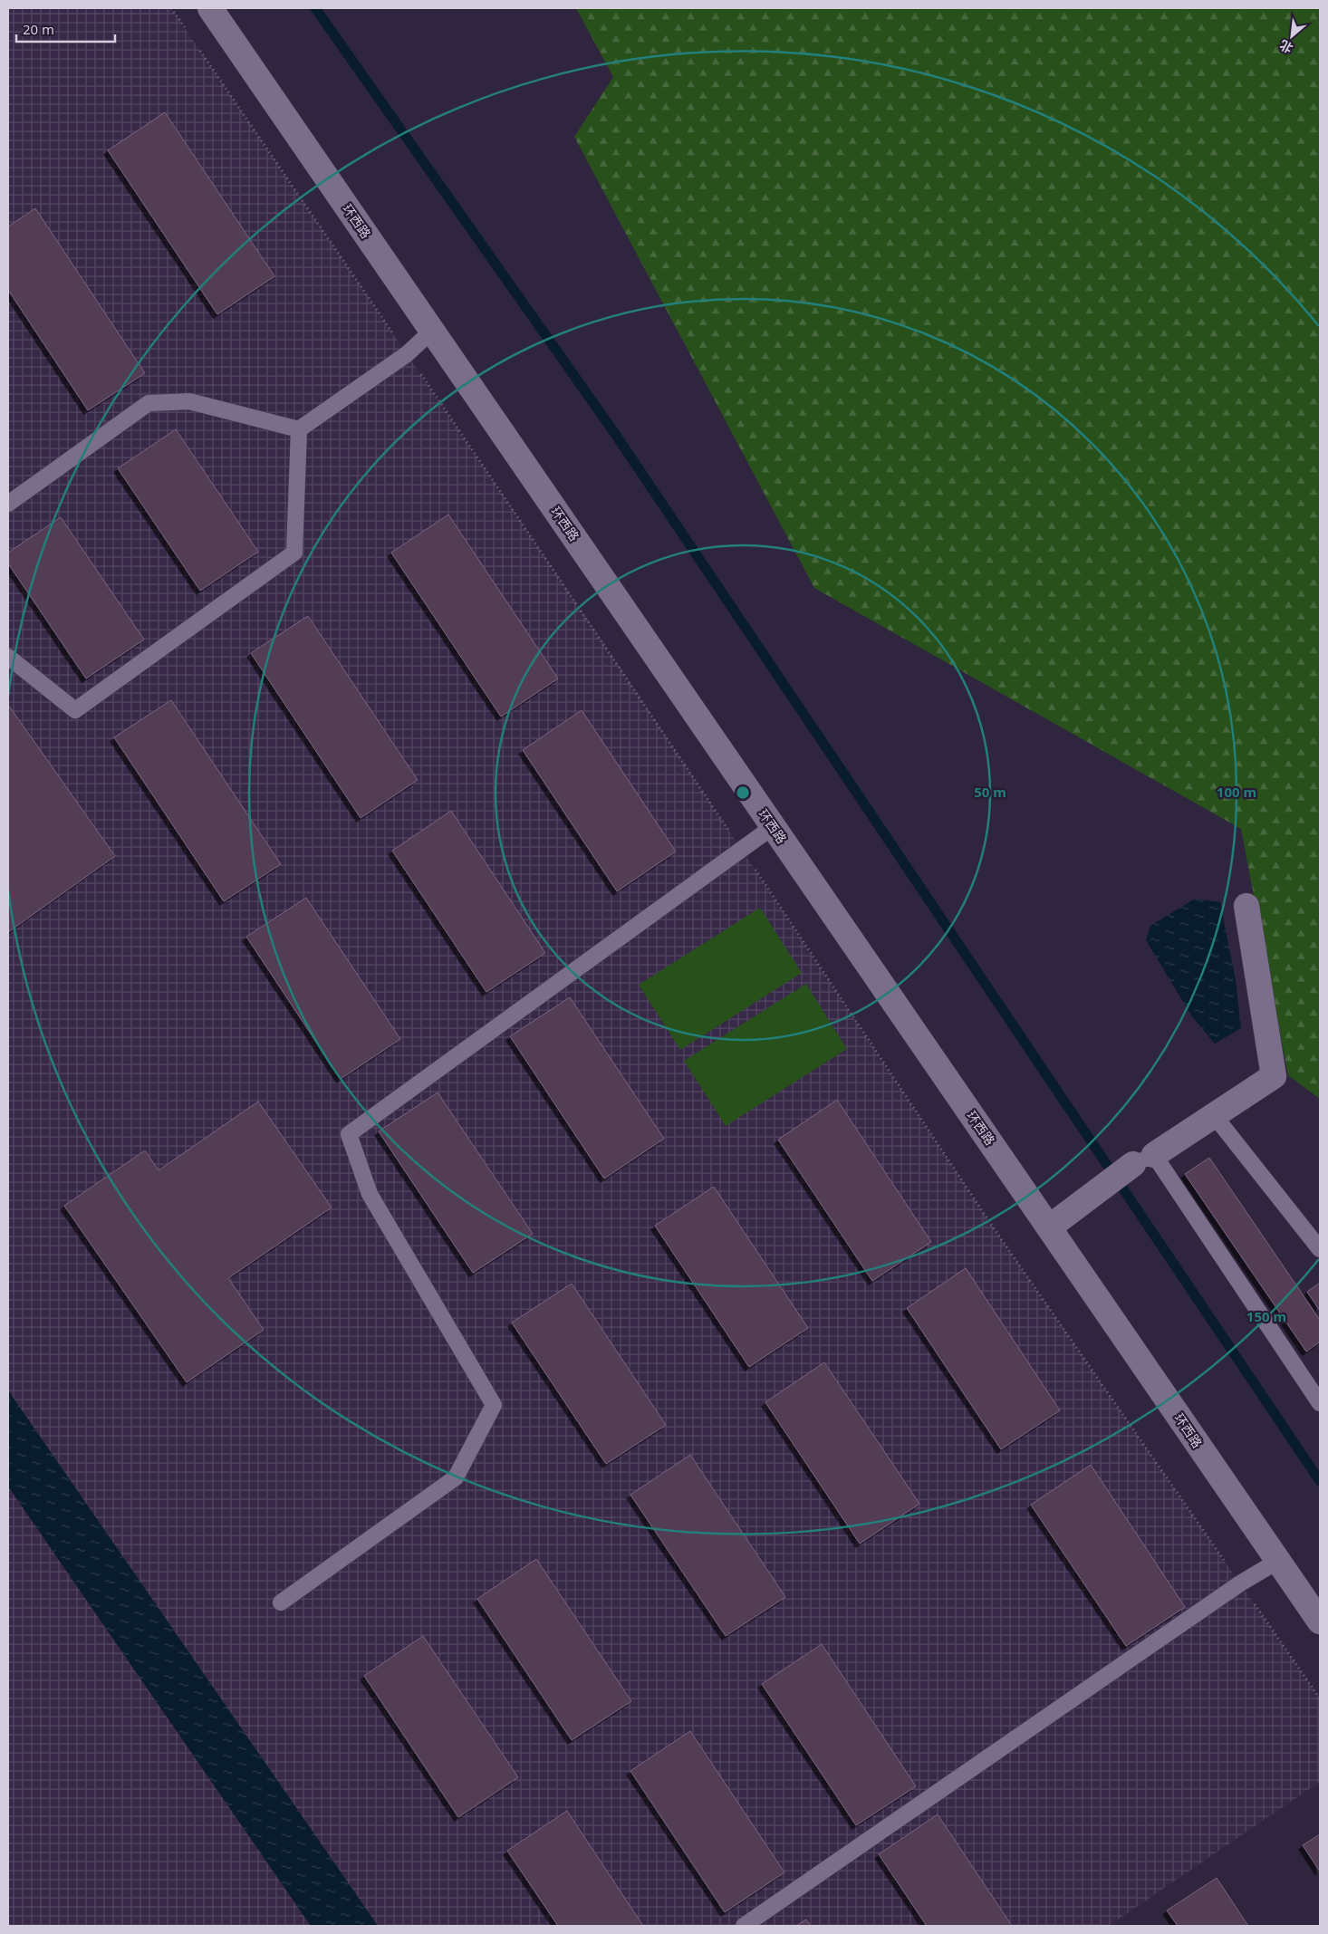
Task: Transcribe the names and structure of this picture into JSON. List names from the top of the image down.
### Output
{
  "streets": {
    "street": ["环西路"]
  },
  "scale_bar": "20 m",
  "north": "bottom left",
  "rings": ["50 m", "100 m", "150 m"]
}
